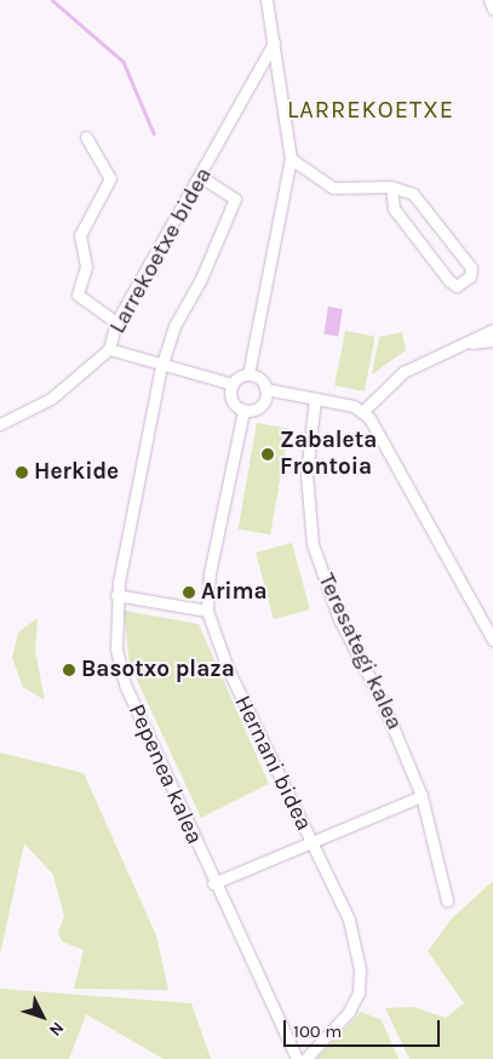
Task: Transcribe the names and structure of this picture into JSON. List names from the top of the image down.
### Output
{
  "streets": {
    "street": [
      "Larrekoetxe bidea",
      "Teresategi kalea",
      "Hernani bidea",
      "Pepenea kalea"
    ]
  },
  "crossings": [
    ["Larrekoetxe bidea", "Hernani bidea"],
    ["Larrekoetxe bidea", "Pepenea kalea"]
  ],
  "districts": ["LARREKOETXE"],
  "places": [
    "Zabaleta Frontoia",
    "Herkide",
    "Arima",
    "Basotxo plaza"
  ],
  "scale_bar": "100 m",
  "north": "bottom right"
}
